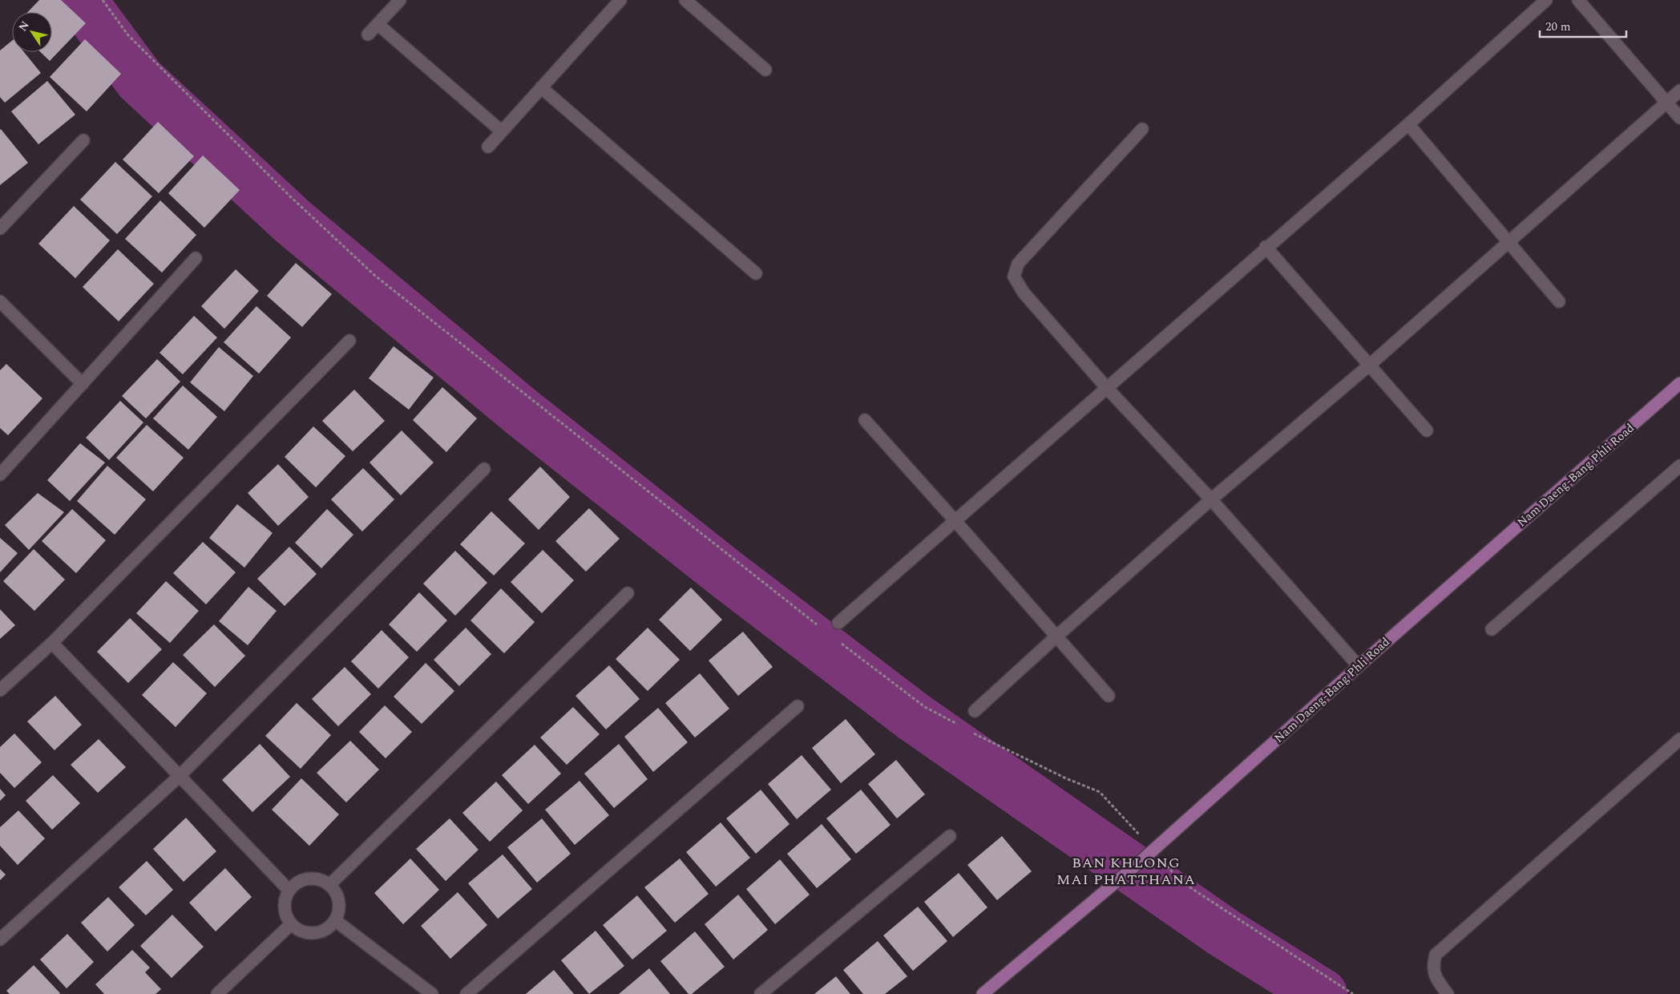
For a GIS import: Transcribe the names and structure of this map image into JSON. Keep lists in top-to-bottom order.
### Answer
{
  "streets": {
    "main road": ["Nam Daeng-Bang Phli Road"]
  },
  "districts": ["BAN KHLONG MAI PHATTHANA"],
  "scale_bar": "20 m",
  "north": "top left"
}
